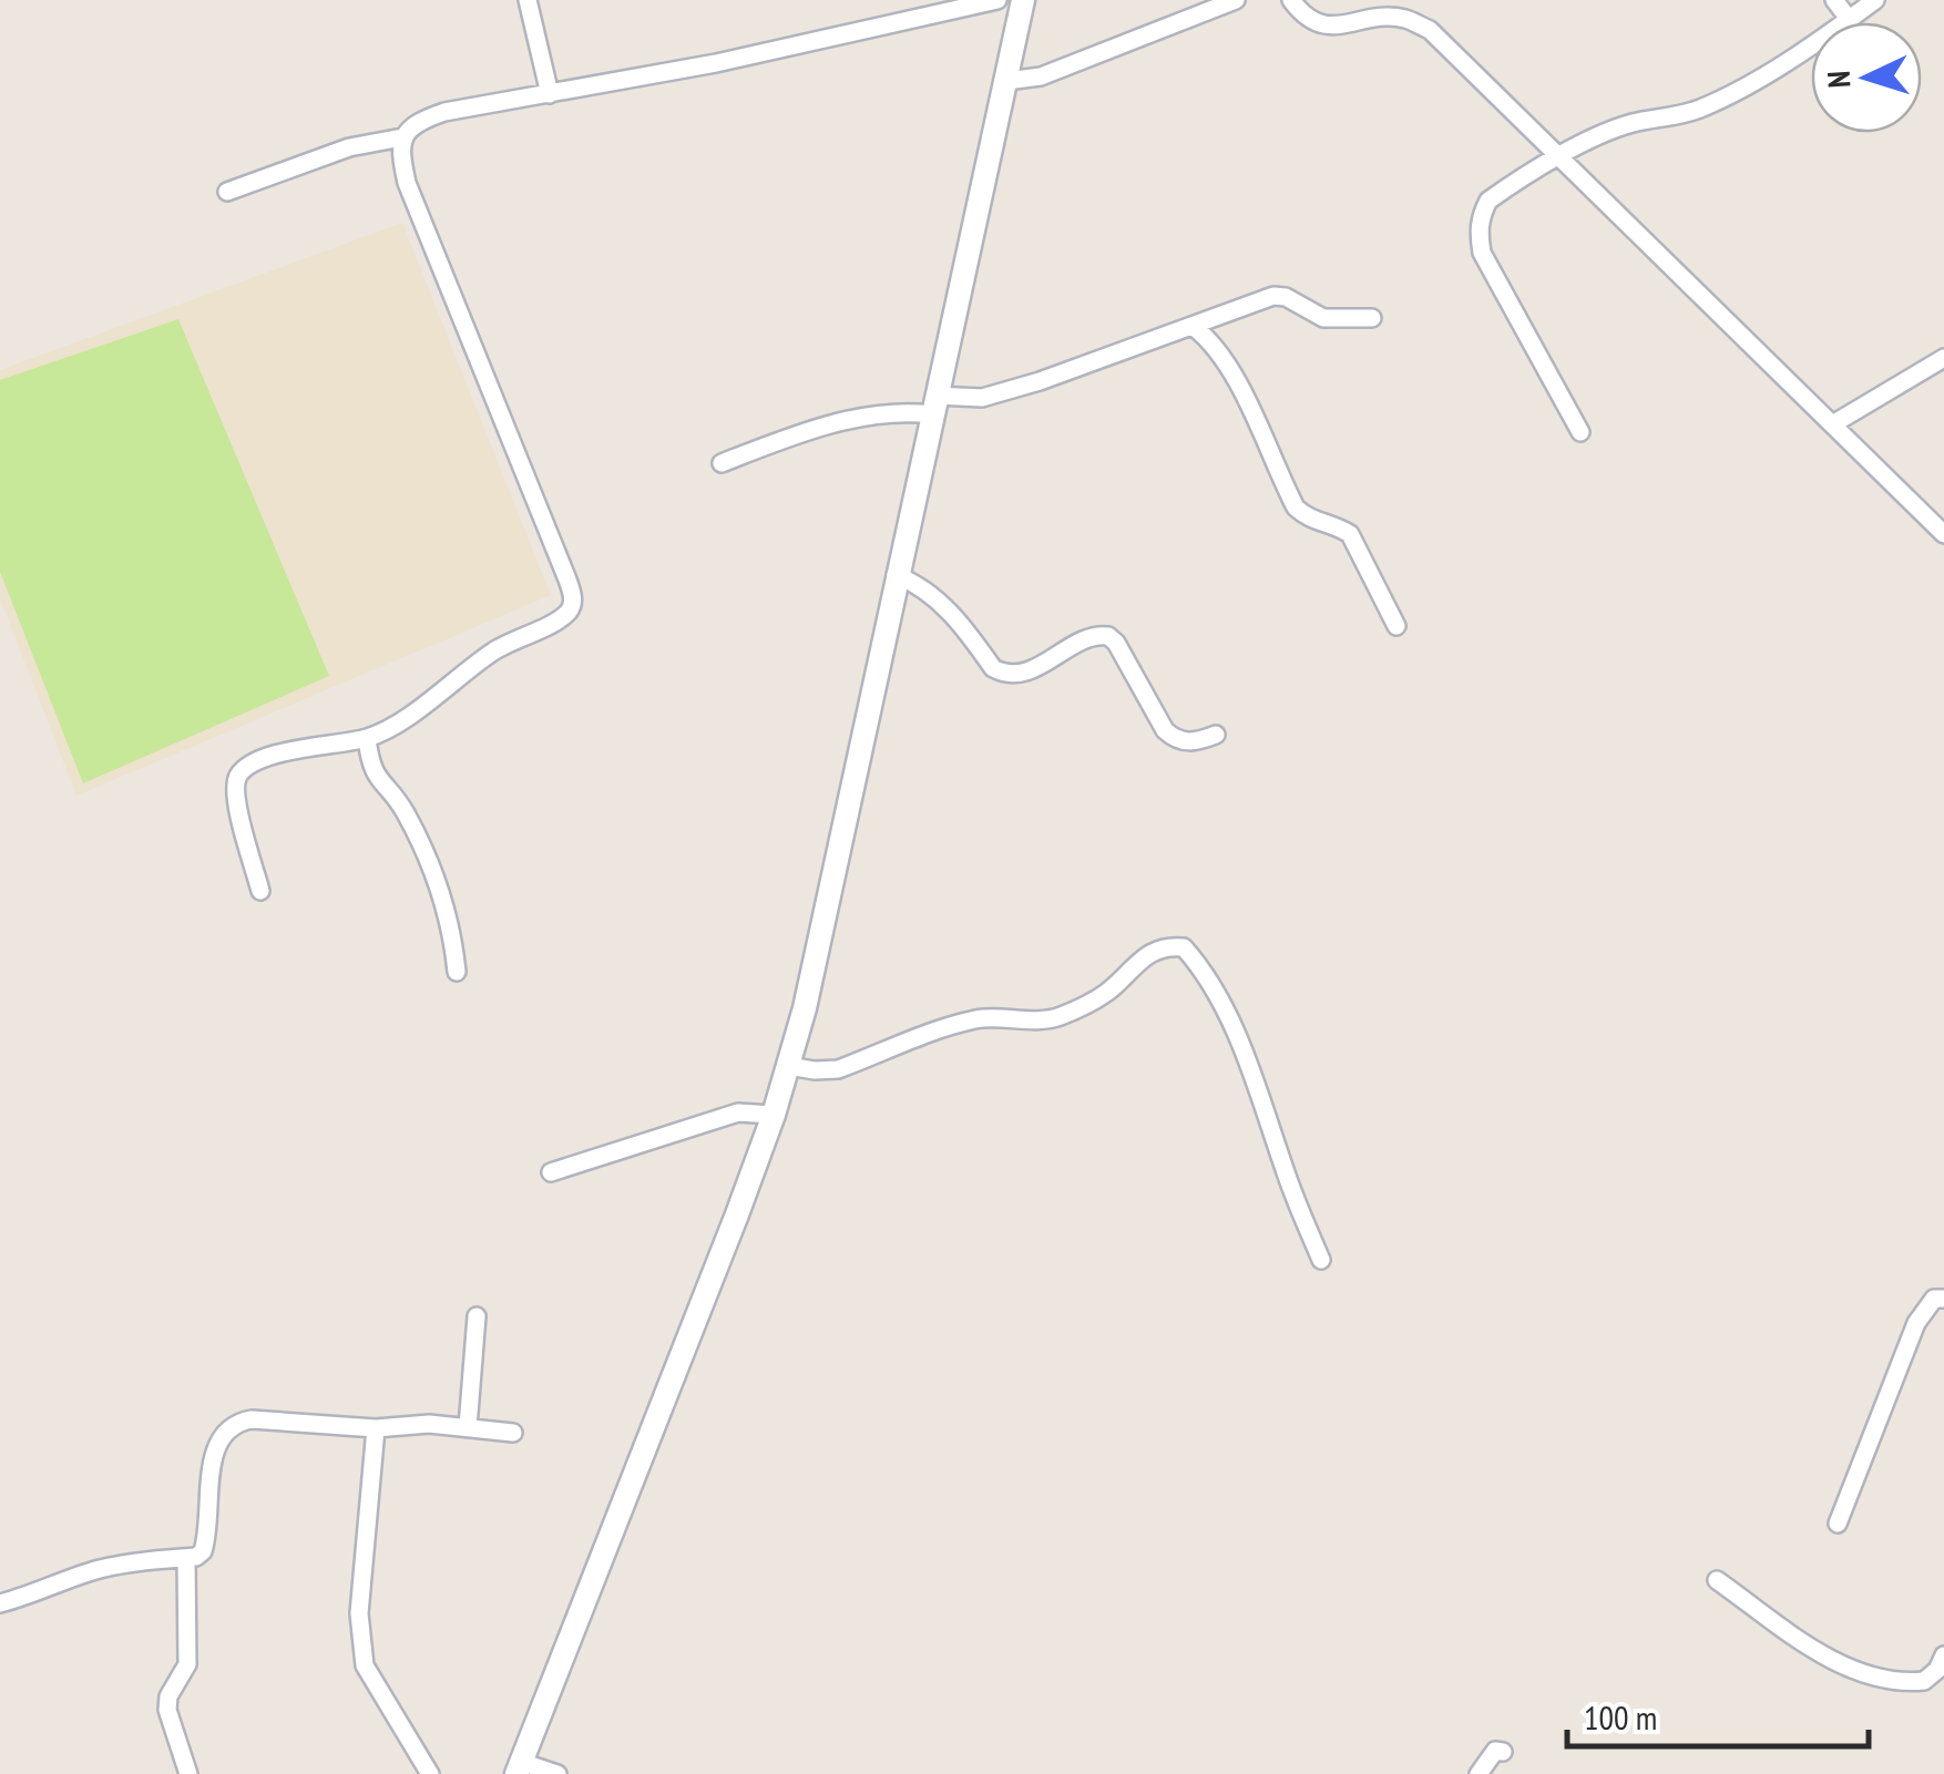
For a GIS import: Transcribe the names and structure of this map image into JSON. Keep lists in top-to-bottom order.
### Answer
{
  "scale_bar": "100 m",
  "north": "left"
}
